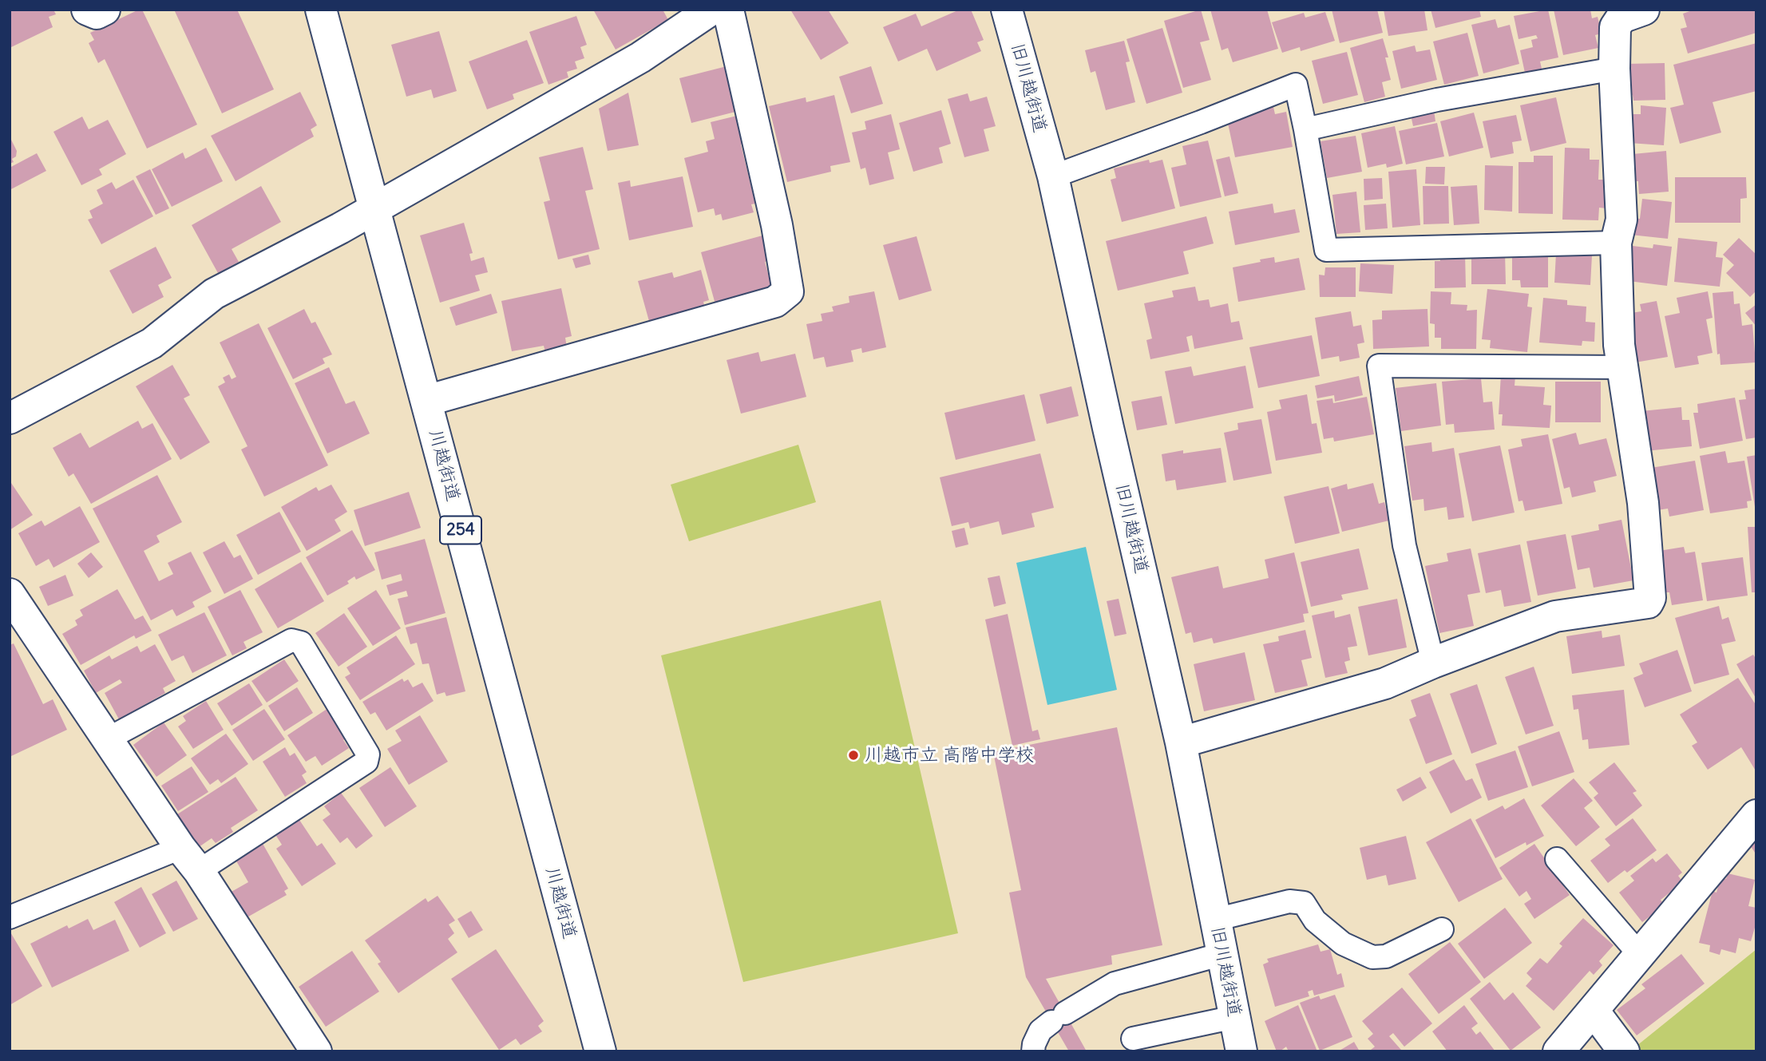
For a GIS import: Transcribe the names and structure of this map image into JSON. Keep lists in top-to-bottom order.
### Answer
{
  "streets": {
    "main road": ["旧川越街道", "川越街道", "254"]
  },
  "places": ["川越市立 高階中学校"]
}
